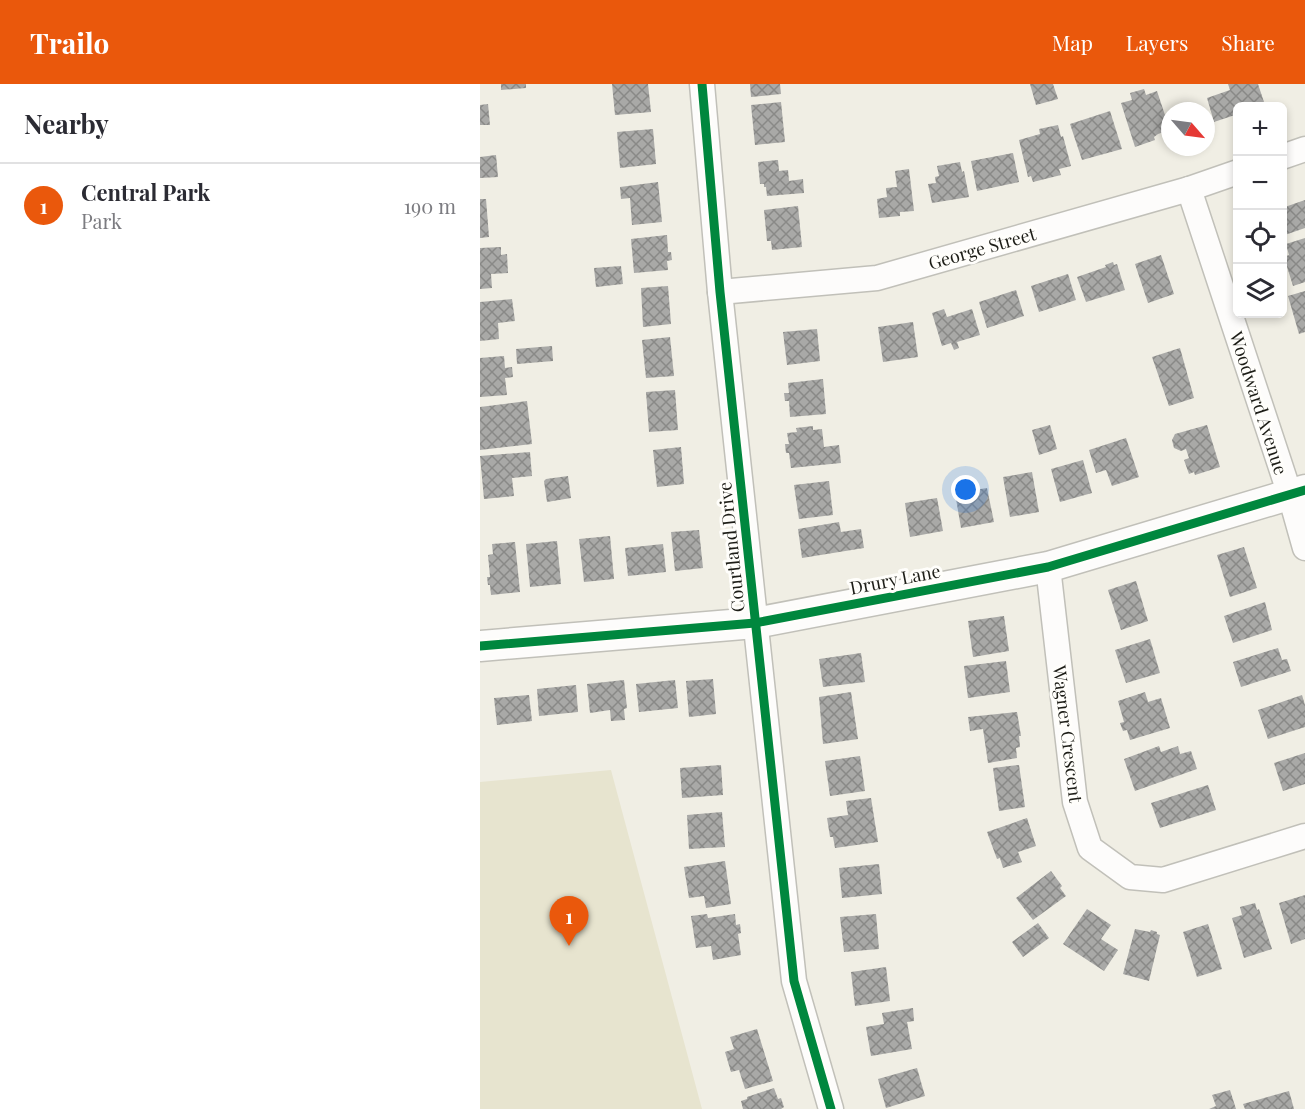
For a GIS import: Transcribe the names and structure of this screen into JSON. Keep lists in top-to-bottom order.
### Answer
{
  "streets": {
    "street": [
      "George Street",
      "Woodward Avenue",
      "Courtland Drive",
      "Drury Lane",
      "Wagner Crescent"
    ]
  },
  "crossings": [
    ["George Street", "Woodward Avenue"],
    ["George Street", "Courtland Drive"],
    ["Woodward Avenue", "Drury Lane"],
    ["Courtland Drive", "Drury Lane"],
    ["Drury Lane", "Wagner Crescent"]
  ],
  "north": "bottom right",
  "page": {
    "header": "Trailo",
    "nav": ["Map", "Layers", "Share"],
    "heading": "Nearby",
    "map_buttons": ["+", "−"],
    "list": [
      {
        "mark": "1",
        "name": "Central Park",
        "note": "Park",
        "value": "190 m"
      }
    ],
    "pins": "1"
  }
}
